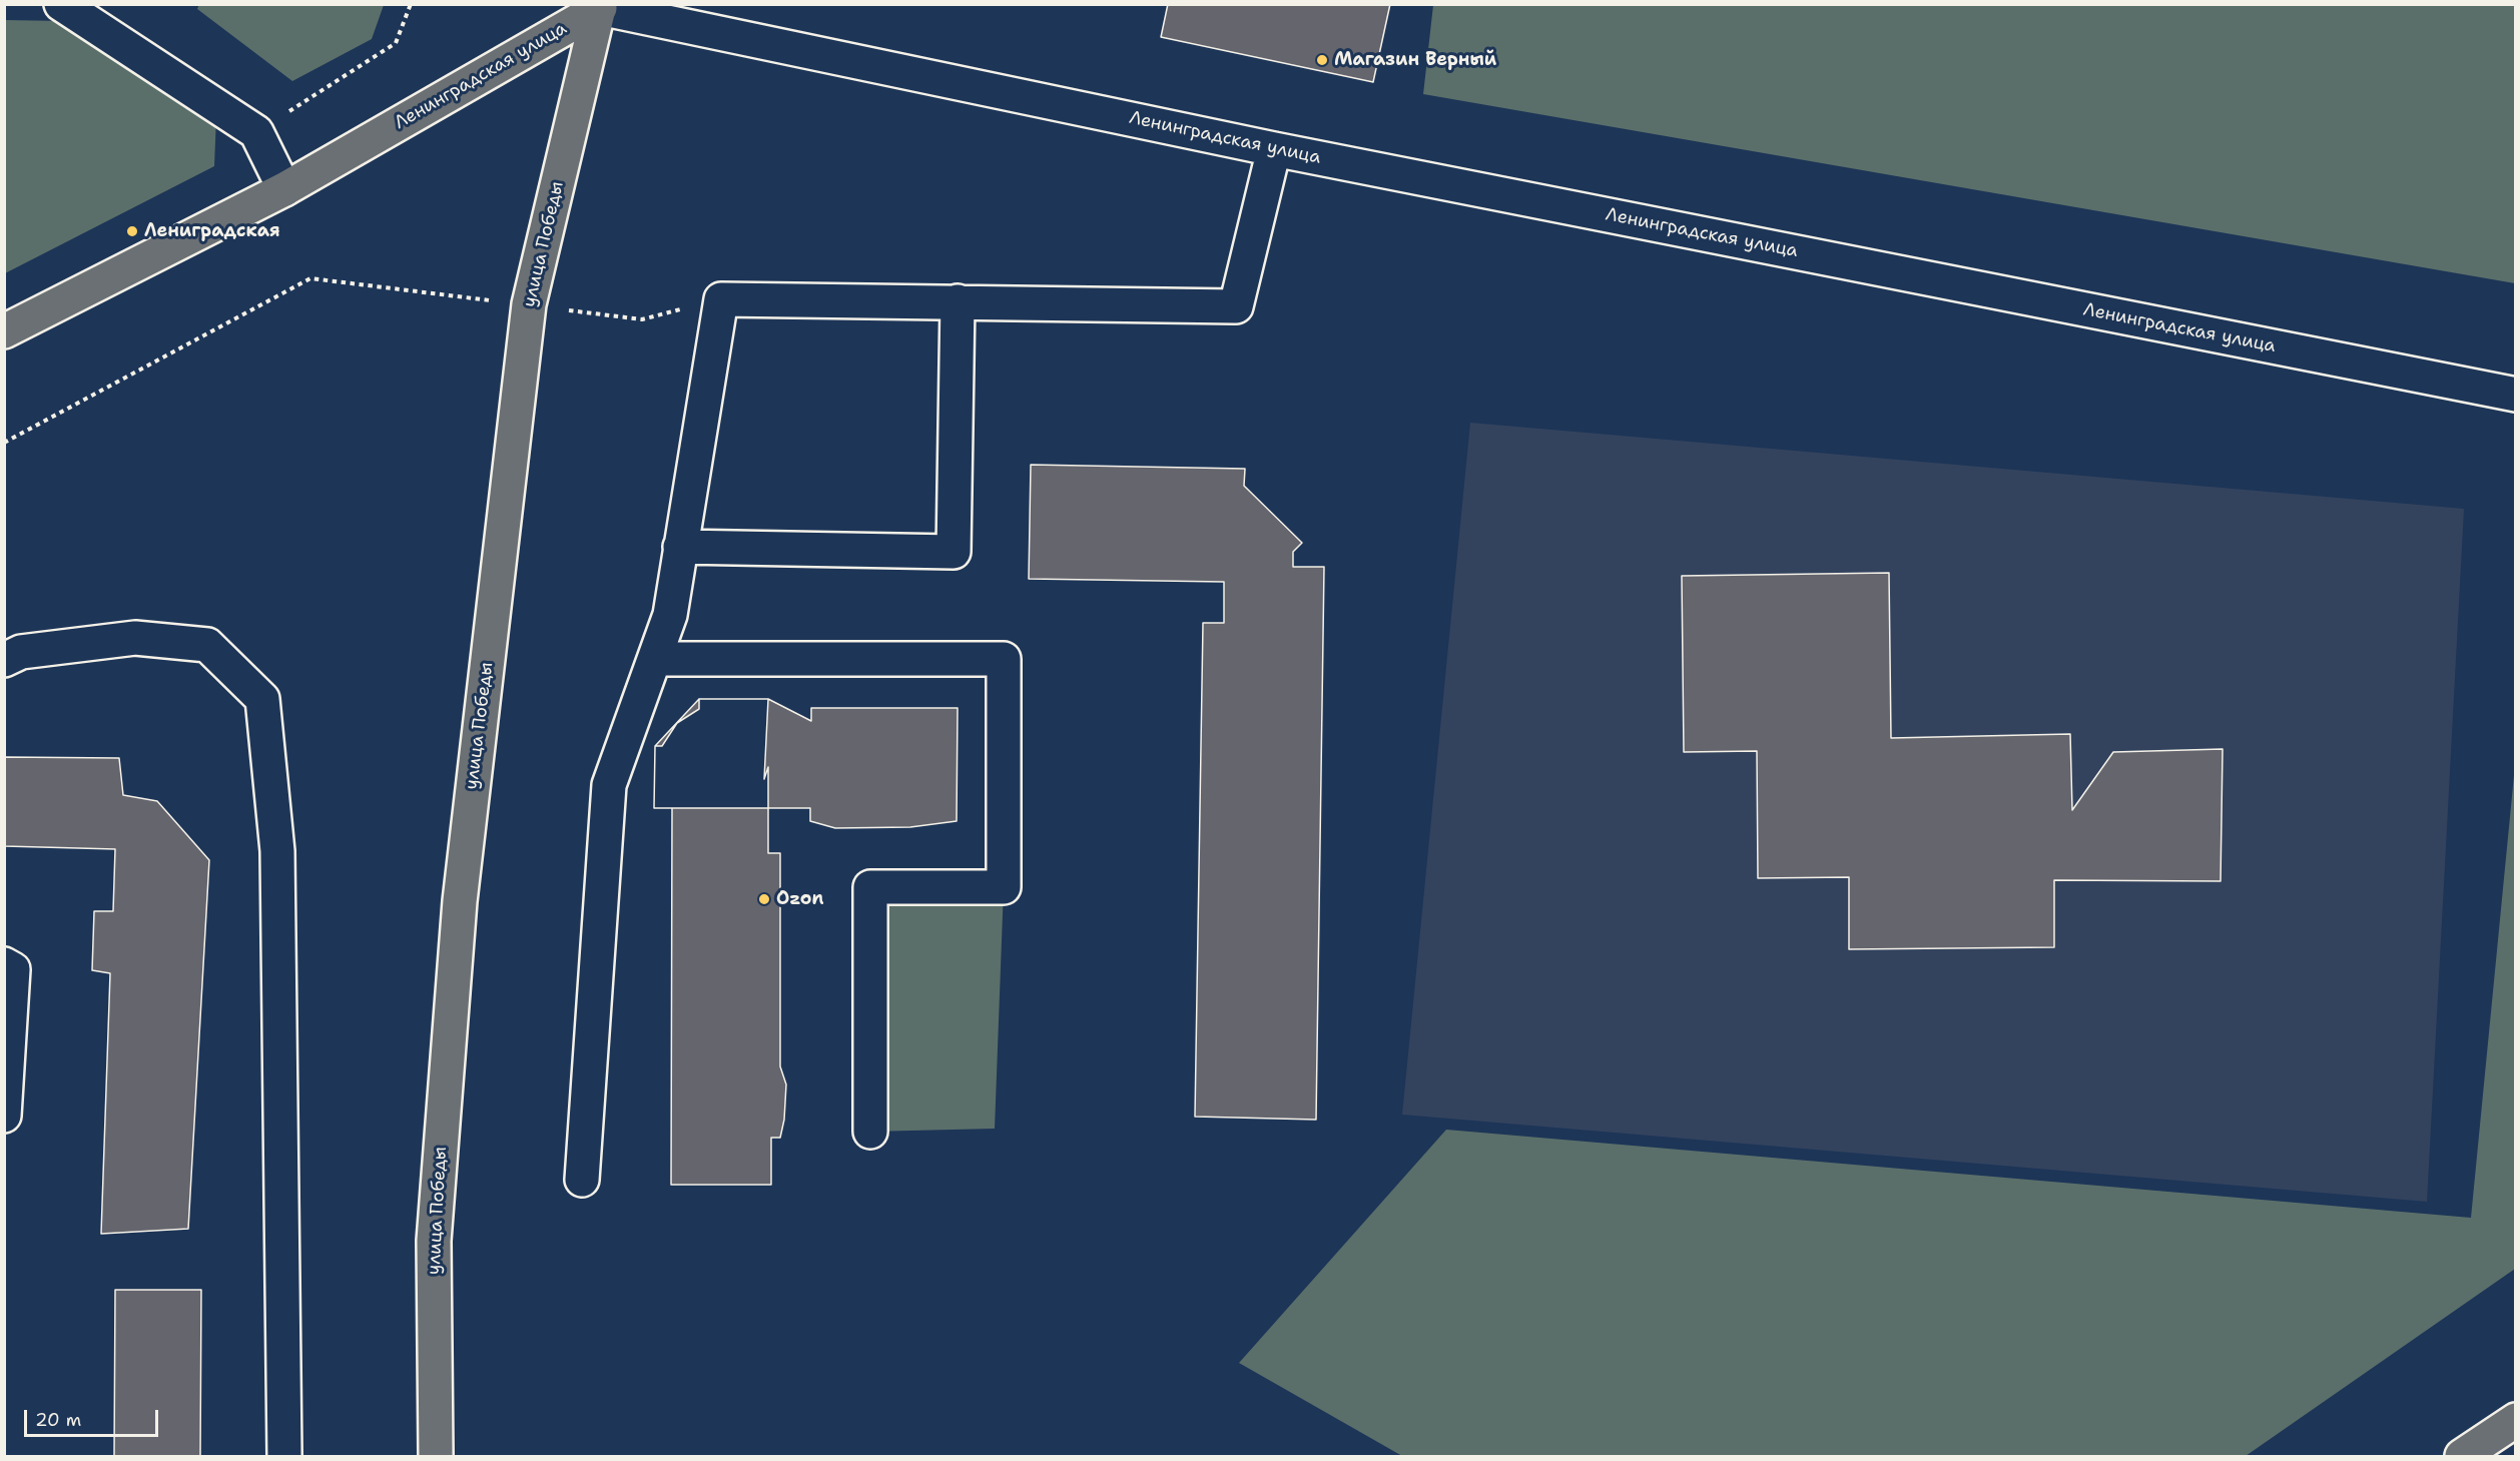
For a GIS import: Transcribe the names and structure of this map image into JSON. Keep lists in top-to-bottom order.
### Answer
{
  "streets": {
    "main road": ["Ленинградская улица", "улица Победы"]
  },
  "crossings": [
    ["Ленинградская улица", "улица Победы"]
  ],
  "places": ["Магазин Верный", "Лениградская", "Ozon"],
  "scale_bar": "20 m"
}
